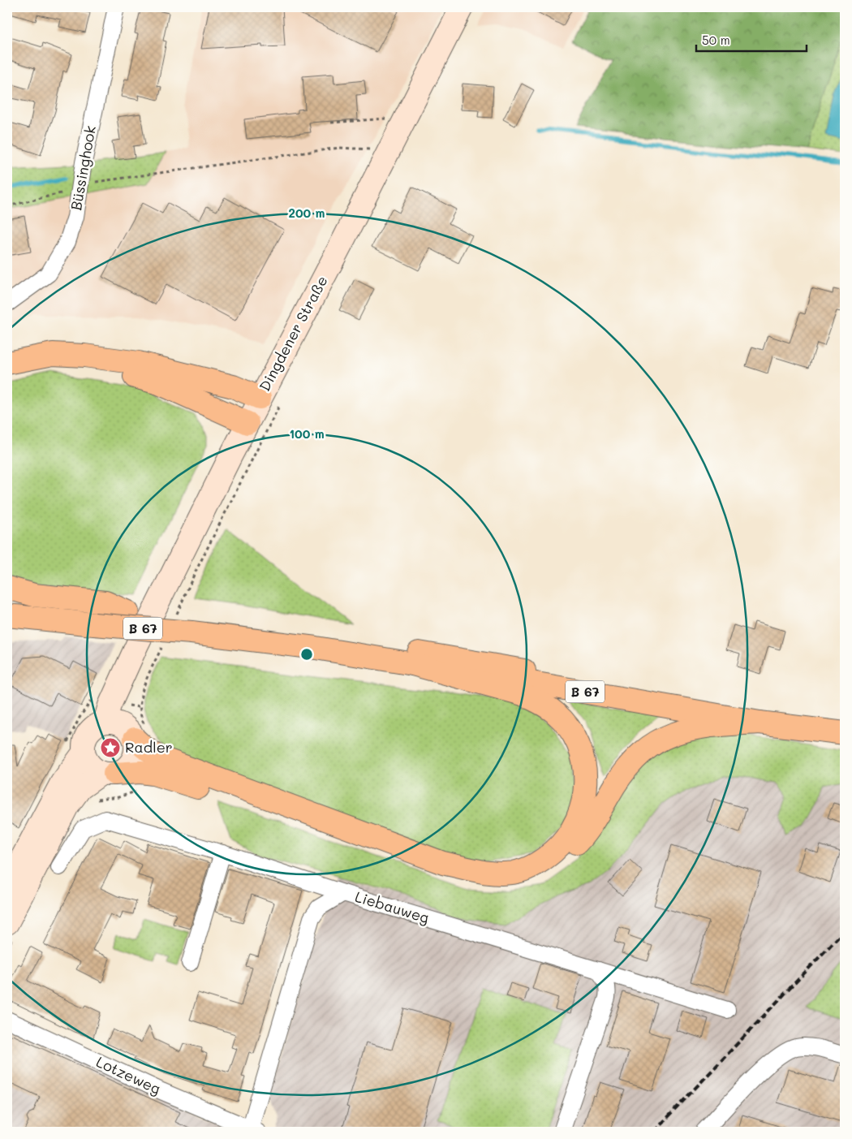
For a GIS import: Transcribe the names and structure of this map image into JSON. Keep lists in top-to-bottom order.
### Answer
{
  "streets": {
    "highway": ["B 67"],
    "main road": ["Dingdener Straße"],
    "street": ["Büssinghook", "Liebauweg", "Lotzeweg"]
  },
  "crossings": [
    ["Liebauweg", "Lotzeweg"]
  ],
  "places": {
    "place": ["Radler"]
  },
  "scale_bar": "50 m",
  "rings": ["200 m", "100 m"]
}
